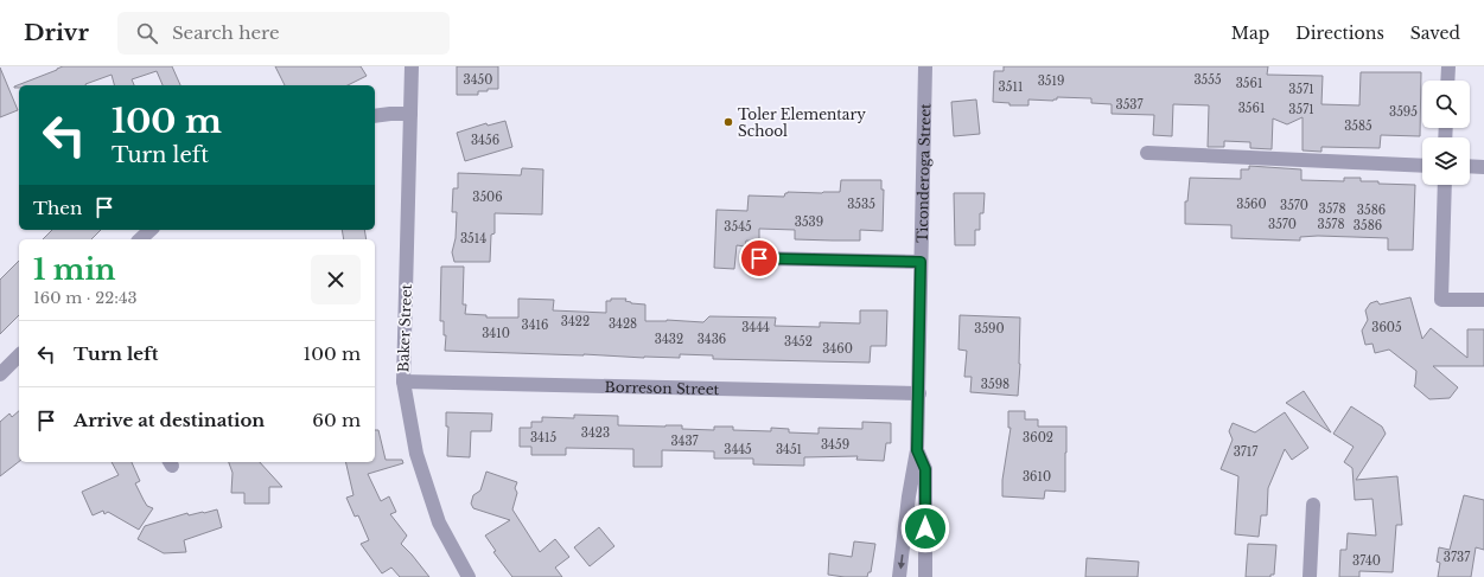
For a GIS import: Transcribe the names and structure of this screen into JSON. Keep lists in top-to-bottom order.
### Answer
{
  "streets": {
    "street": ["Ticonderoga Street", "Baker Street", "Borreson Street"]
  },
  "crossings": [
    ["Ticonderoga Street", "Borreson Street"],
    ["Baker Street", "Borreson Street"]
  ],
  "places": ["Toler Elementary School"],
  "house_numbers": [
    "3450",
    "3555",
    "3519",
    "3561",
    "3511",
    "3571",
    "3537",
    "3561",
    "3571",
    "3595",
    "3585",
    "3456",
    "3506",
    "3535",
    "3560",
    "3570",
    "3578",
    "3586",
    "3539",
    "3570",
    "3578",
    "3586",
    "3545",
    "3514",
    "3422",
    "3428",
    "3416",
    "3444",
    "3605",
    "3590",
    "3410",
    "3432",
    "3436",
    "3452",
    "3460",
    "3598",
    "3423",
    "3415",
    "3602",
    "3437",
    "3459",
    "3445",
    "3451",
    "3717",
    "3610",
    "3737",
    "3740"
  ],
  "page": {
    "header": "Drivr",
    "search": "Search here",
    "nav": ["Map", "Directions", "Saved"],
    "turn": ["100 m", "Turn left"],
    "then": "Then",
    "heading": ["1 min", "160 m · 22:43"],
    "list": [
      {
        "name": "Turn left",
        "value": "100 m"
      },
      {
        "name": "Arrive at destination",
        "value": "60 m"
      }
    ]
  }
}
